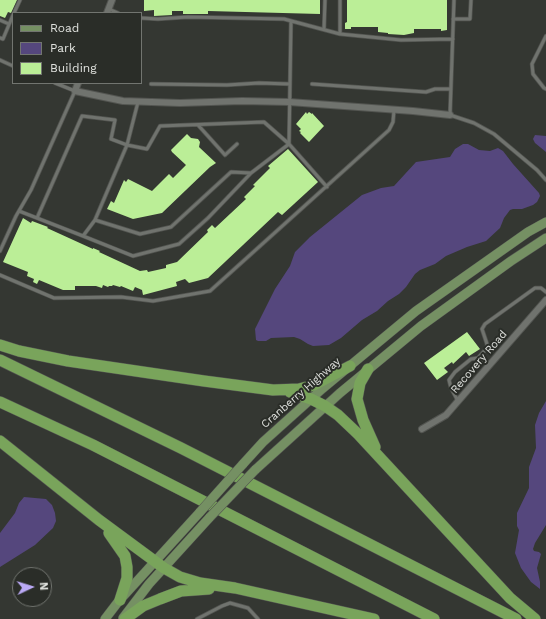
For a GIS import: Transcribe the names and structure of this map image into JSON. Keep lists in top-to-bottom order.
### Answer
{
  "streets": {
    "main road": ["Cranberry Highway"],
    "street": ["Recovery Road"]
  },
  "legend": ["Road", "Park", "Building"],
  "north": "right"
}
